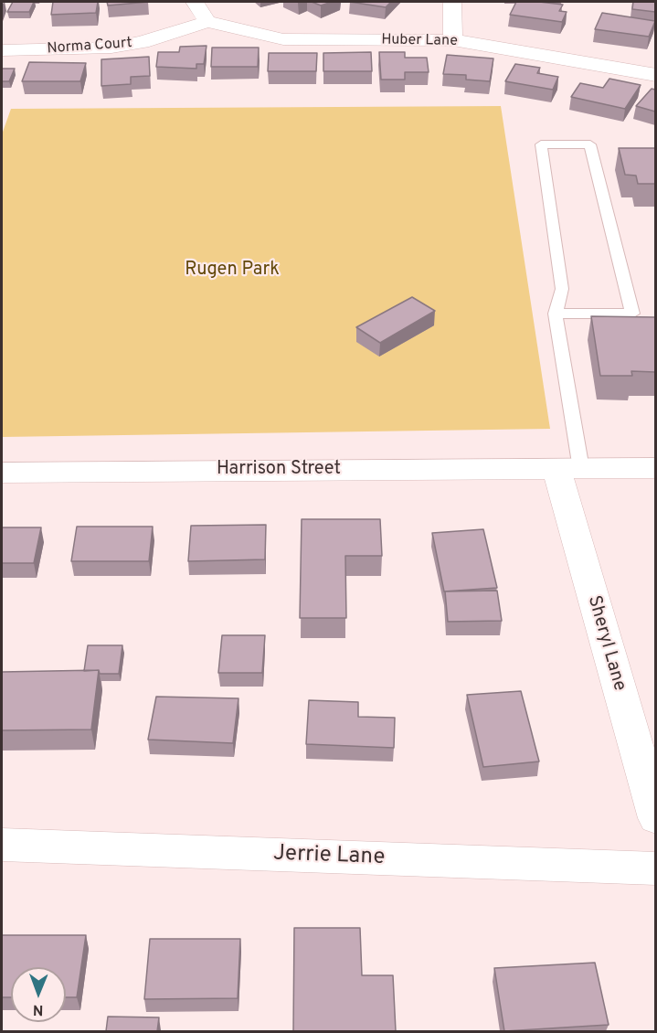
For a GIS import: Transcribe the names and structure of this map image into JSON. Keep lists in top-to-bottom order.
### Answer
{
  "streets": {
    "street": [
      "Huber Lane",
      "Norma Court",
      "Harrison Street",
      "Sheryl Lane",
      "Jerrie Lane"
    ]
  },
  "crossings": [
    ["Huber Lane", "Norma Court"],
    ["Harrison Street", "Sheryl Lane"]
  ],
  "parks": ["Rugen Park"],
  "north": "bottom"
}
